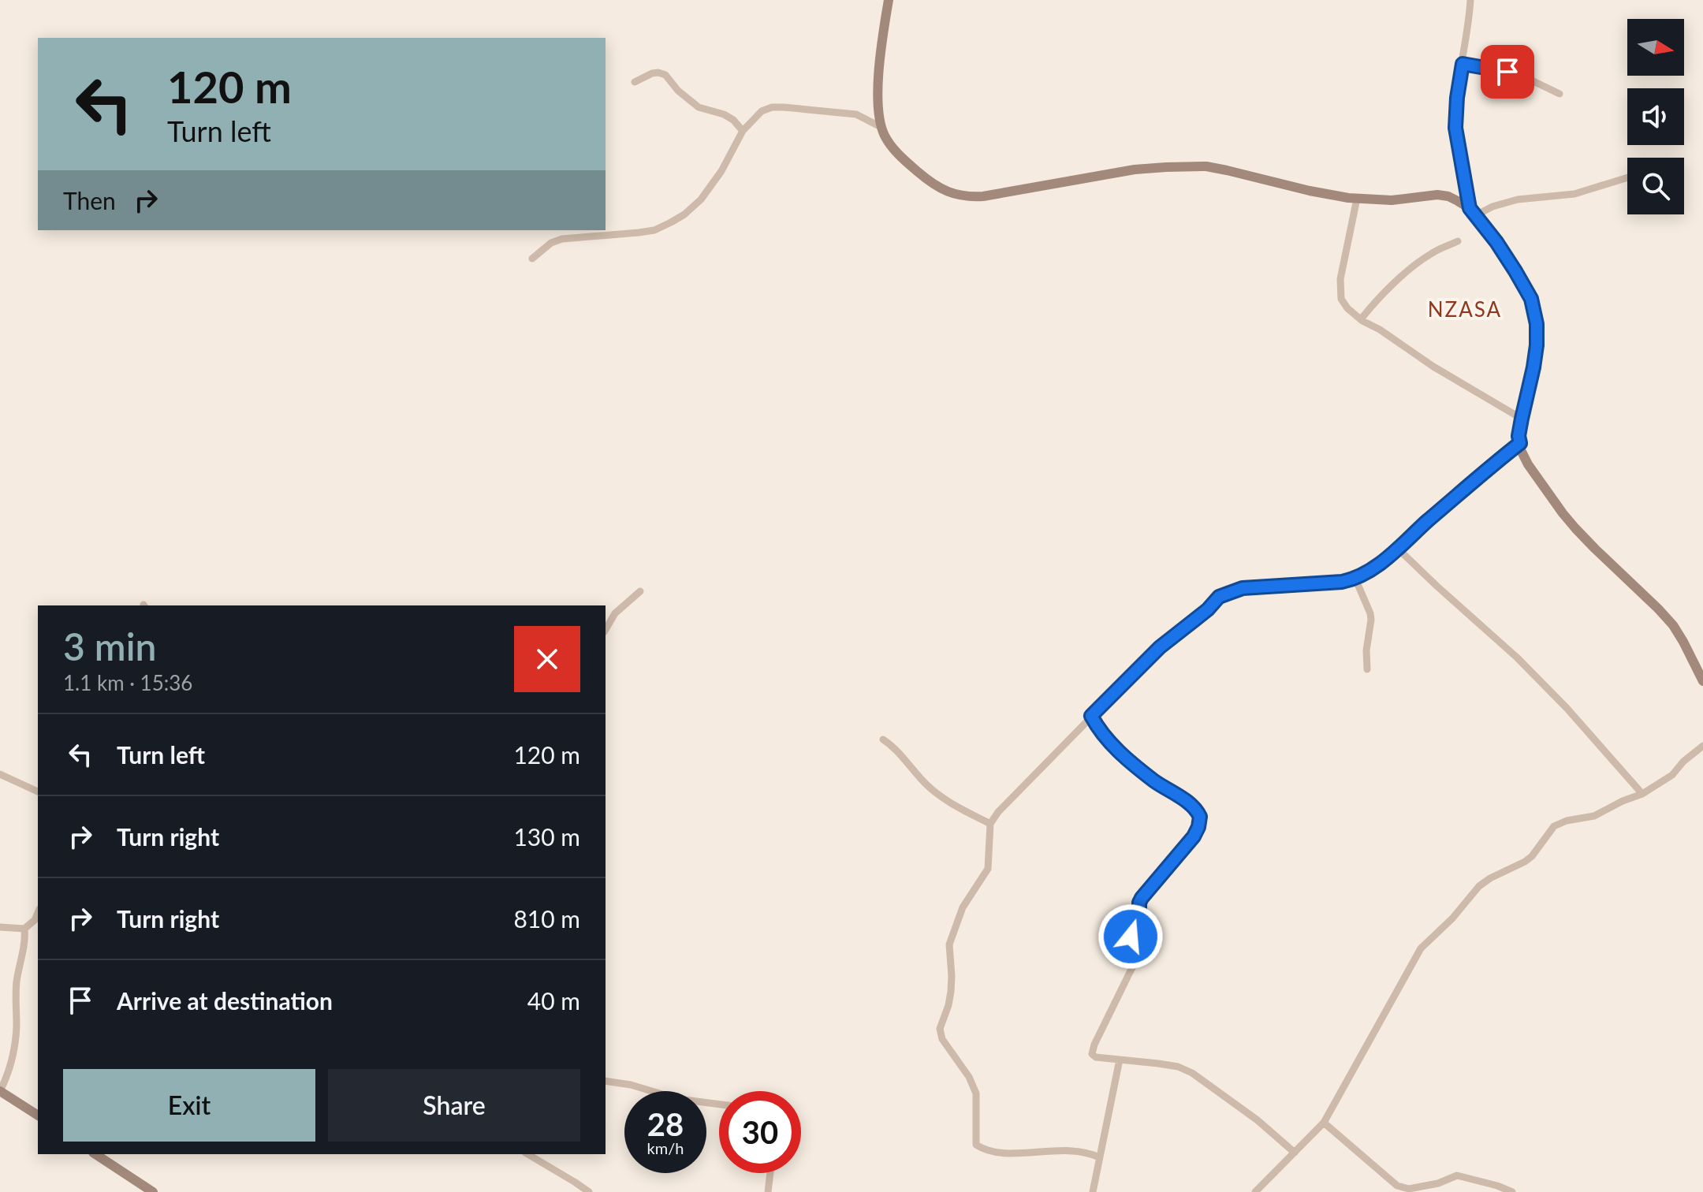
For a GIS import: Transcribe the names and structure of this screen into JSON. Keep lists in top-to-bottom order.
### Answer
{
  "districts": ["NZASA"],
  "north": "right",
  "page": {
    "turn": ["120 m", "Turn left"],
    "then": "Then",
    "heading": ["3 min", "1.1 km · 15:36"],
    "list": [
      {
        "name": "Turn left",
        "value": "120 m"
      },
      {
        "name": "Turn right",
        "value": "130 m"
      },
      {
        "name": "Turn right",
        "value": "810 m"
      },
      {
        "name": "Arrive at destination",
        "value": "40 m"
      }
    ],
    "buttons": ["Exit", "Share"],
    "speed": "28 km/h",
    "limit": "30"
  }
}
